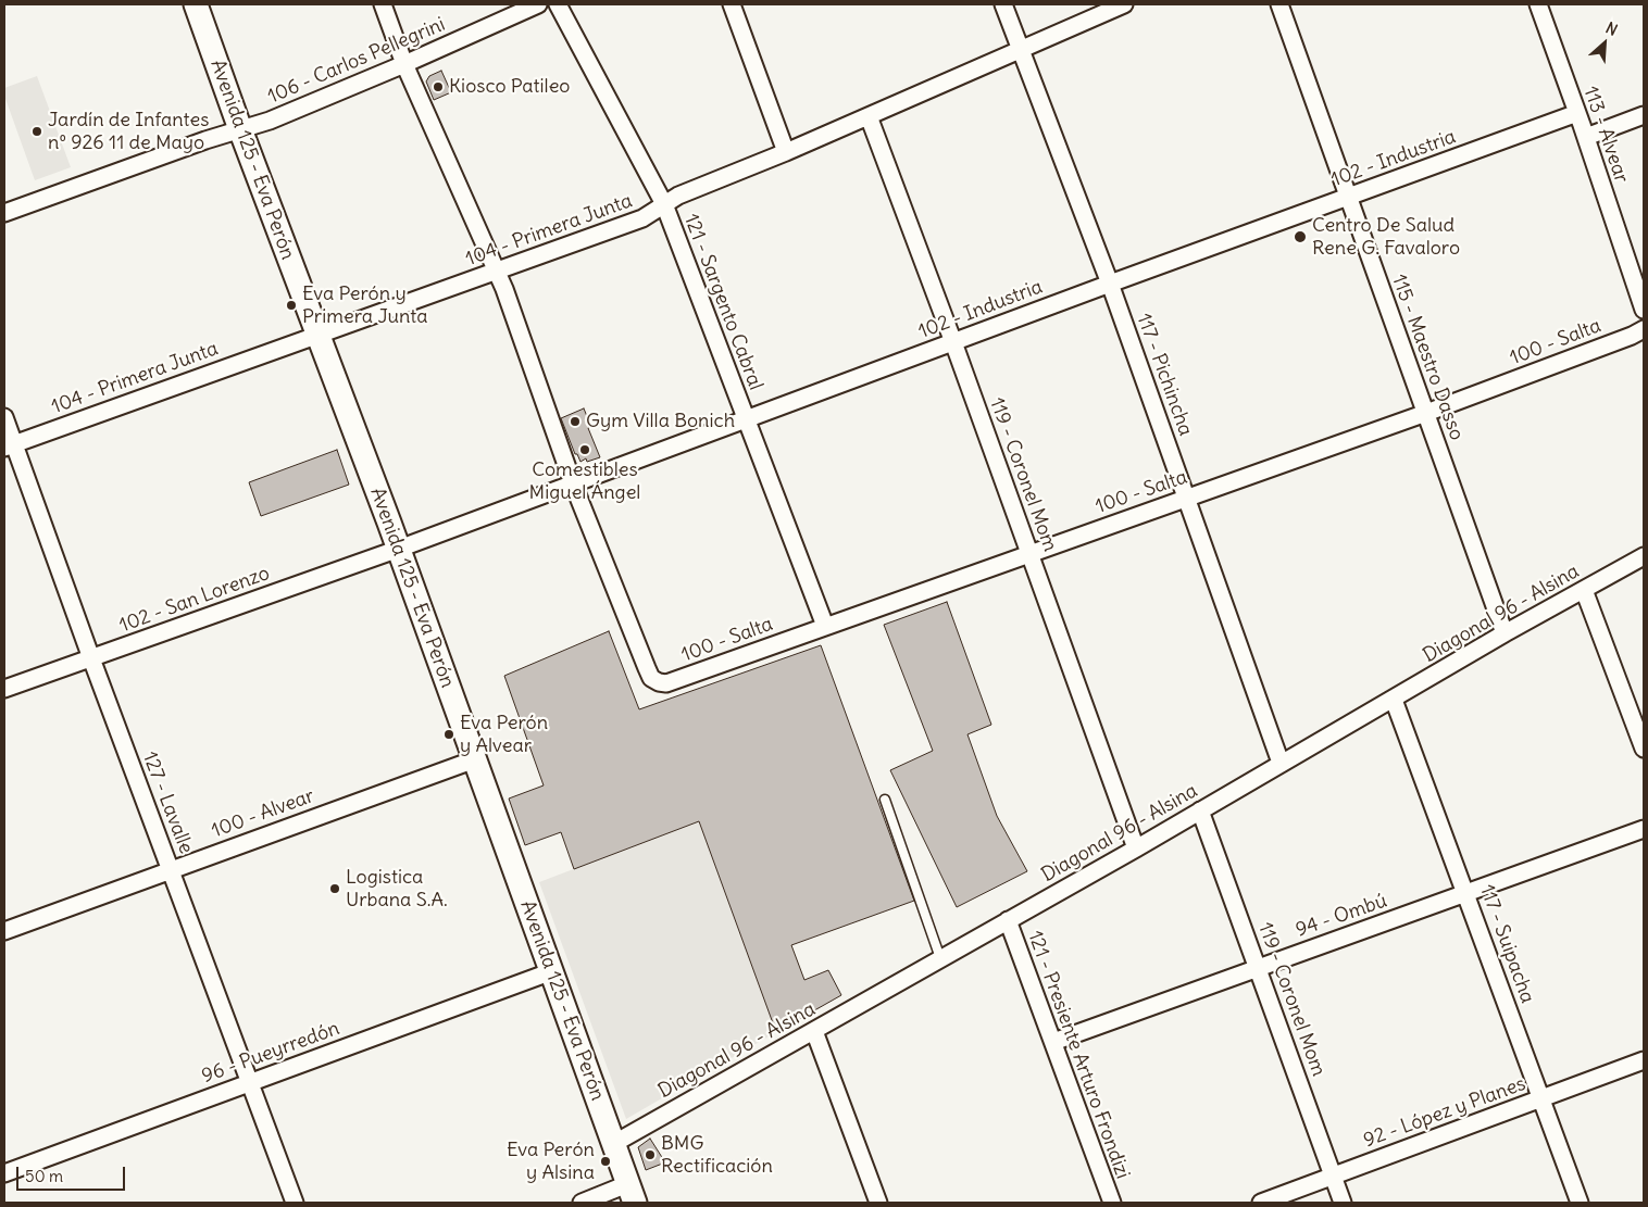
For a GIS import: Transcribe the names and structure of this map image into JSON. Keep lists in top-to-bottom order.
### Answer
{
  "streets": {
    "main road": ["Avenida 125 - Eva Perón"],
    "street": [
      "106 - Carlos Pellegrini",
      "113 - Alvear",
      "102 - Industria",
      "104 - Primera Junta",
      "121 - Sargento Cabral",
      "100 - Salta",
      "115 - Maestro Dasso",
      "117 - Pichincha",
      "119 - Coronel Mom",
      "102 - San Lorenzo",
      "Diagonal 96 - Alsina",
      "127 - Lavalle",
      "100 - Alvear",
      "94 - Ombú",
      "117 - Suipacha",
      "96 - Pueyrredón",
      "121 - Presiente Arturo Frondizi",
      "92 - López y Planes"
    ]
  },
  "crossings": [
    ["106 - Carlos Pellegrini", "Avenida 125 - Eva Perón"],
    ["113 - Alvear", "102 - Industria"],
    ["102 - Industria", "Avenida 125 - Eva Perón"],
    ["102 - Industria", "121 - Sargento Cabral"],
    ["102 - Industria", "100 - Salta"],
    ["102 - Industria", "115 - Maestro Dasso"],
    ["102 - Industria", "117 - Pichincha"],
    ["102 - Industria", "119 - Coronel Mom"],
    ["102 - Industria", "102 - San Lorenzo"],
    ["Avenida 125 - Eva Perón", "104 - Primera Junta"],
    ["Avenida 125 - Eva Perón", "102 - San Lorenzo"],
    ["Avenida 125 - Eva Perón", "Diagonal 96 - Alsina"],
    ["Avenida 125 - Eva Perón", "100 - Alvear"],
    ["Avenida 125 - Eva Perón", "96 - Pueyrredón"],
    ["104 - Primera Junta", "121 - Sargento Cabral"],
    ["104 - Primera Junta", "117 - Pichincha"],
    ["104 - Primera Junta", "119 - Coronel Mom"],
    ["104 - Primera Junta", "127 - Lavalle"],
    ["121 - Sargento Cabral", "100 - Salta"],
    ["100 - Salta", "115 - Maestro Dasso"],
    ["100 - Salta", "117 - Pichincha"],
    ["100 - Salta", "119 - Coronel Mom"],
    ["115 - Maestro Dasso", "Diagonal 96 - Alsina"],
    ["117 - Pichincha", "Diagonal 96 - Alsina"],
    ["119 - Coronel Mom", "Diagonal 96 - Alsina"],
    ["119 - Coronel Mom", "94 - Ombú"],
    ["119 - Coronel Mom", "92 - López y Planes"],
    ["102 - San Lorenzo", "127 - Lavalle"],
    ["Diagonal 96 - Alsina", "117 - Suipacha"],
    ["Diagonal 96 - Alsina", "121 - Presiente Arturo Frondizi"],
    ["127 - Lavalle", "100 - Alvear"],
    ["127 - Lavalle", "96 - Pueyrredón"],
    ["94 - Ombú", "117 - Suipacha"],
    ["94 - Ombú", "121 - Presiente Arturo Frondizi"],
    ["117 - Suipacha", "92 - López y Planes"]
  ],
  "places": [
    "Kiosco Patileo",
    "Jardín de Infantes nº 926 11 de Mayo",
    "Centro De Salud Rene G. Favaloro",
    "Eva Perón y Primera Junta",
    "Gym Villa Bonich",
    "Comestibles Miguel Ángel",
    "Eva Perón y Alvear",
    "Logistica Urbana S.A.",
    "BMG Rectificación",
    "Eva Perón y Alsina"
  ],
  "scale_bar": "50 m",
  "north": "top right"
}
